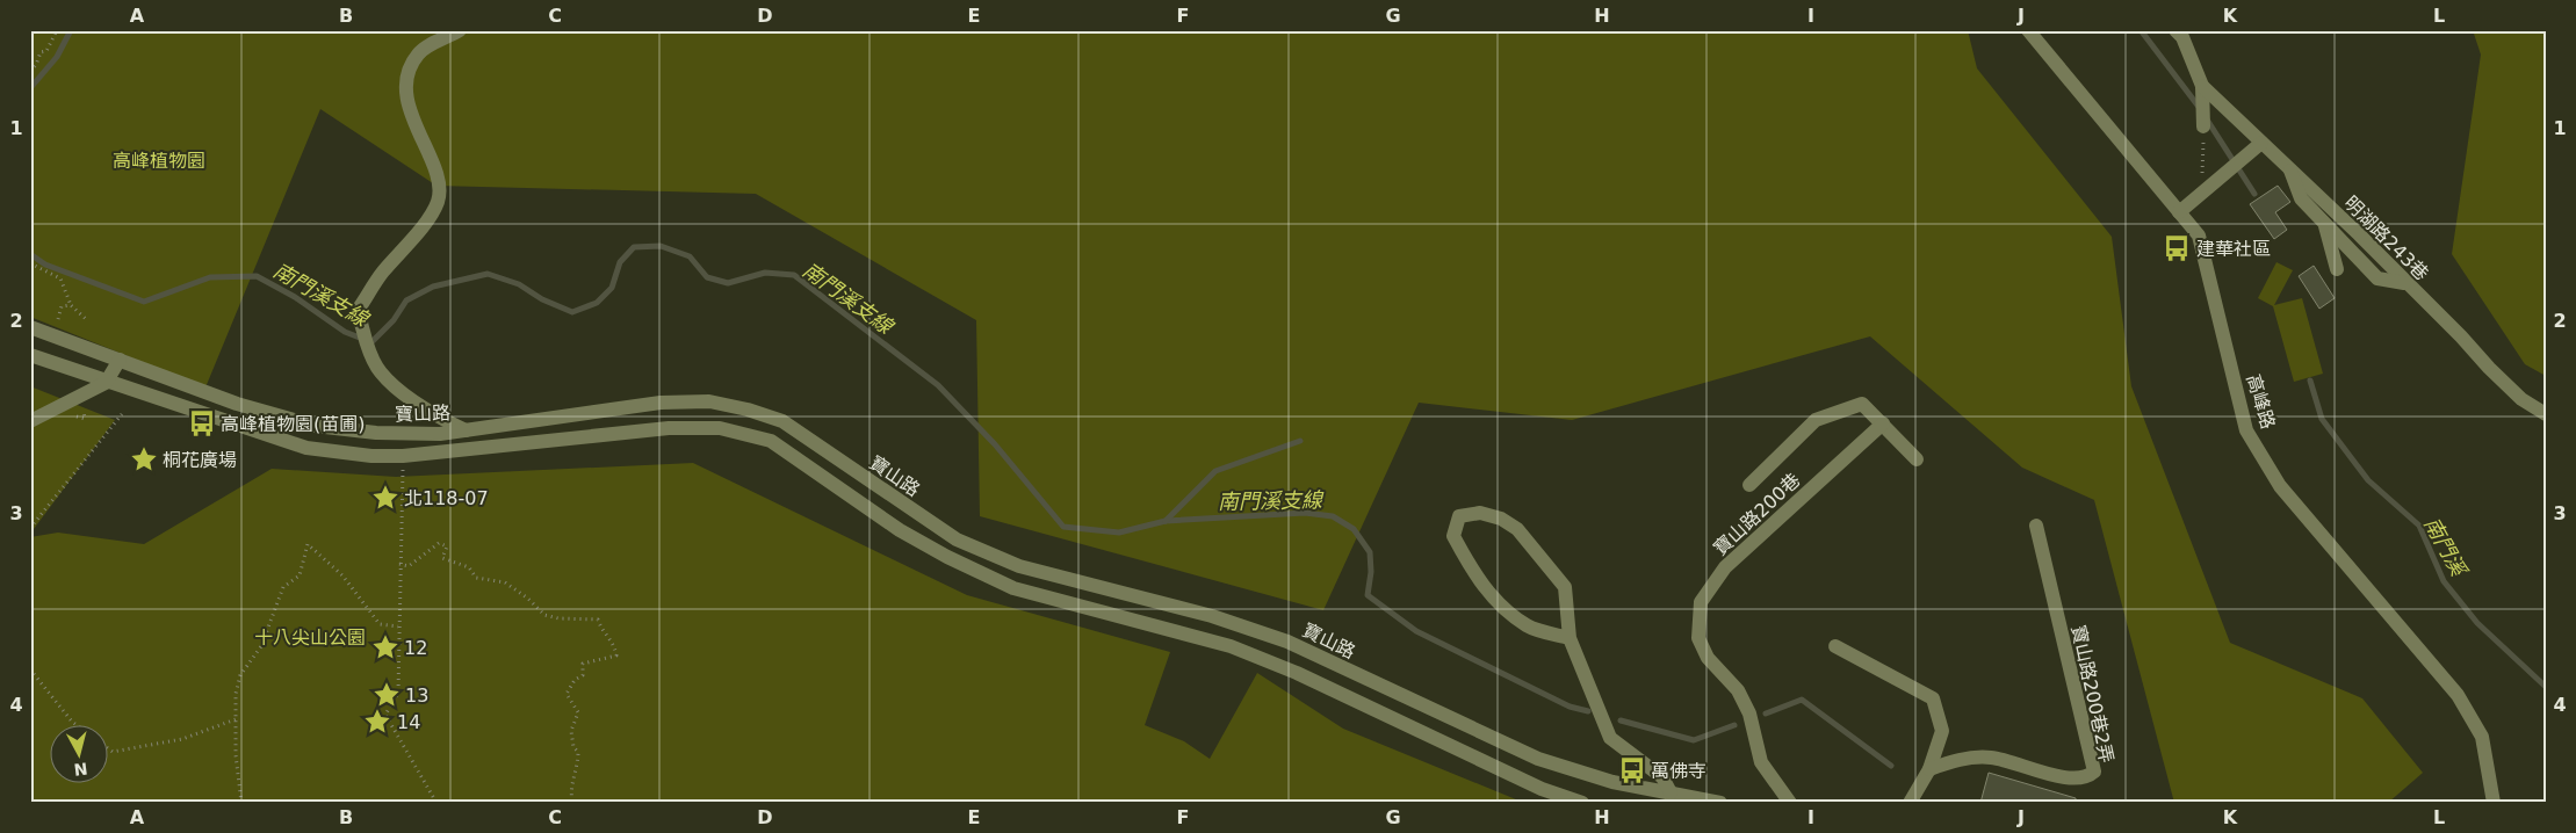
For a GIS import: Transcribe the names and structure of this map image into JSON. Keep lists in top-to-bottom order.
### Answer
{
  "streets": {
    "street": [
      "明湖路243巷",
      "高峰路",
      "寶山路",
      "寶山路200巷",
      "寶山路200巷2弄"
    ]
  },
  "water": ["南門溪支線", "南門溪"],
  "parks": ["高峰植物園", "十八尖山公園"],
  "places": {
    "bus stop": ["建華社區", "高峰植物園(苗圃)", "萬佛寺"],
    "place": [
      "桐花廣場",
      "北118-07",
      "12",
      "13",
      "14"
    ]
  },
  "north": "bottom",
  "grid": {
    "columns": [
      "A",
      "B",
      "C",
      "D",
      "E",
      "F",
      "G",
      "H",
      "I",
      "J",
      "K",
      "L"
    ],
    "rows": [
      "1",
      "2",
      "3",
      "4"
    ]
  }
}
